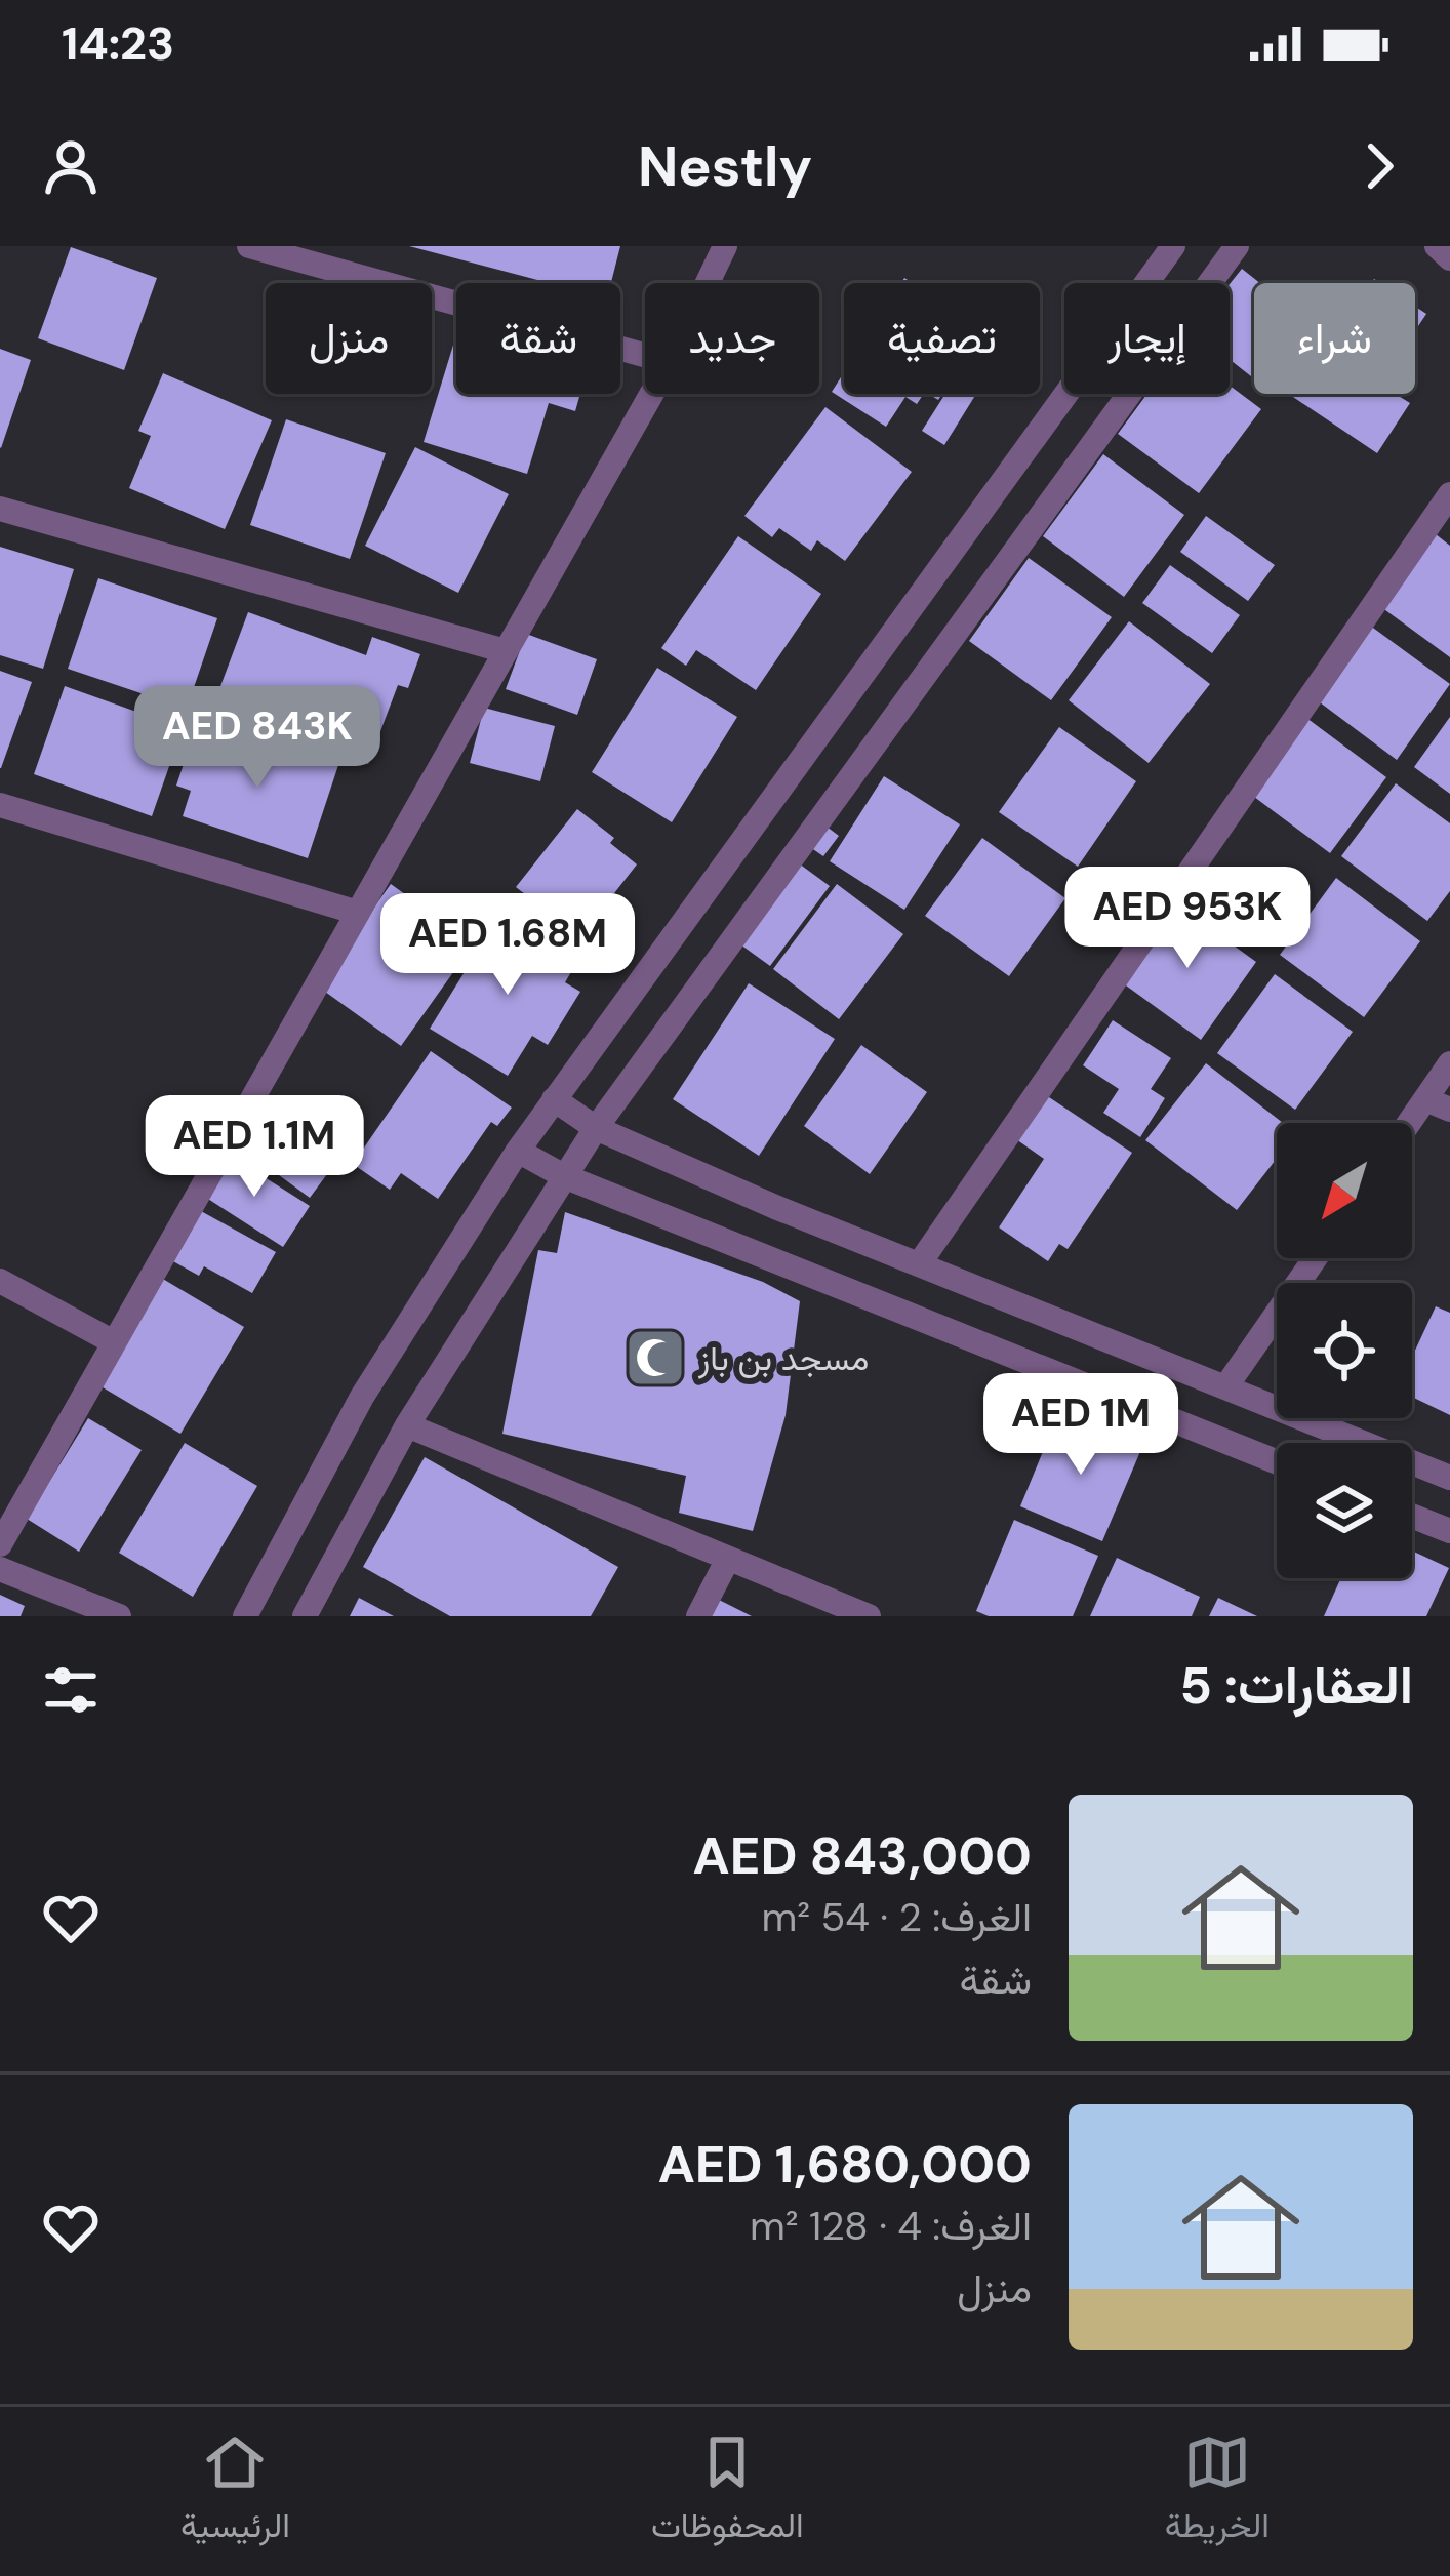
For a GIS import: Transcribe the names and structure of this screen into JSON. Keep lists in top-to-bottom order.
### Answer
{
  "places": {
    "mosque": ["مسجد بن باز"]
  },
  "north": "bottom left",
  "page": {
    "status": "14:23",
    "header": "Nestly",
    "chip": [
      "شراء",
      "إيجار",
      "تصفية",
      "جديد",
      "شقة",
      "منزل"
    ],
    "price": [
      "AED 843K",
      "AED 953K",
      "AED 1.68M",
      "AED 1.1M",
      "AED 1M"
    ],
    "heading": "العقارات: 5",
    "list": [
      {
        "name": "AED 843,000",
        "note": "الغرف: 2 · 54 m² · شقة"
      },
      {
        "name": "AED 1,680,000",
        "note": "الغرف: 4 · 128 m² · منزل"
      }
    ],
    "tabs": ["الخريطة", "المحفوظات", "الرئيسية"]
  }
}
